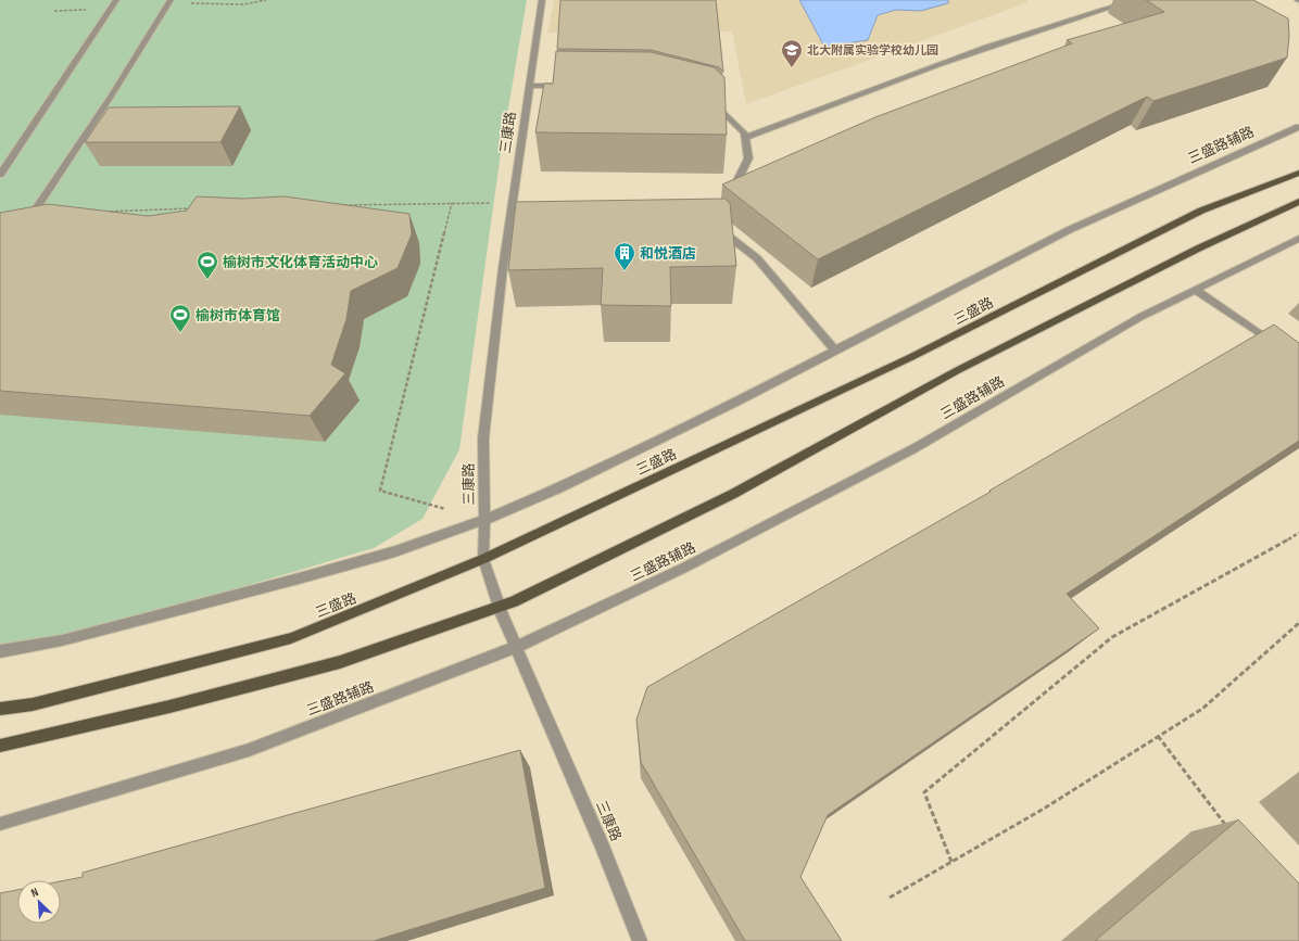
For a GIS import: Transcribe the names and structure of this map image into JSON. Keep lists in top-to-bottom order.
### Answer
{
  "streets": {
    "main road": ["三盛路"],
    "street": ["三康路", "三盛路辅路"]
  },
  "crossings": [
    ["三康路", "三盛路辅路"],
    ["三康路", "三盛路"]
  ],
  "places": {
    "school or university": ["北大附属实验学校幼儿园"],
    "building": ["和悦酒店"],
    "sports": ["榆树市文化体育活动中心", "榆树市体育馆"]
  },
  "north": "top left"
}
